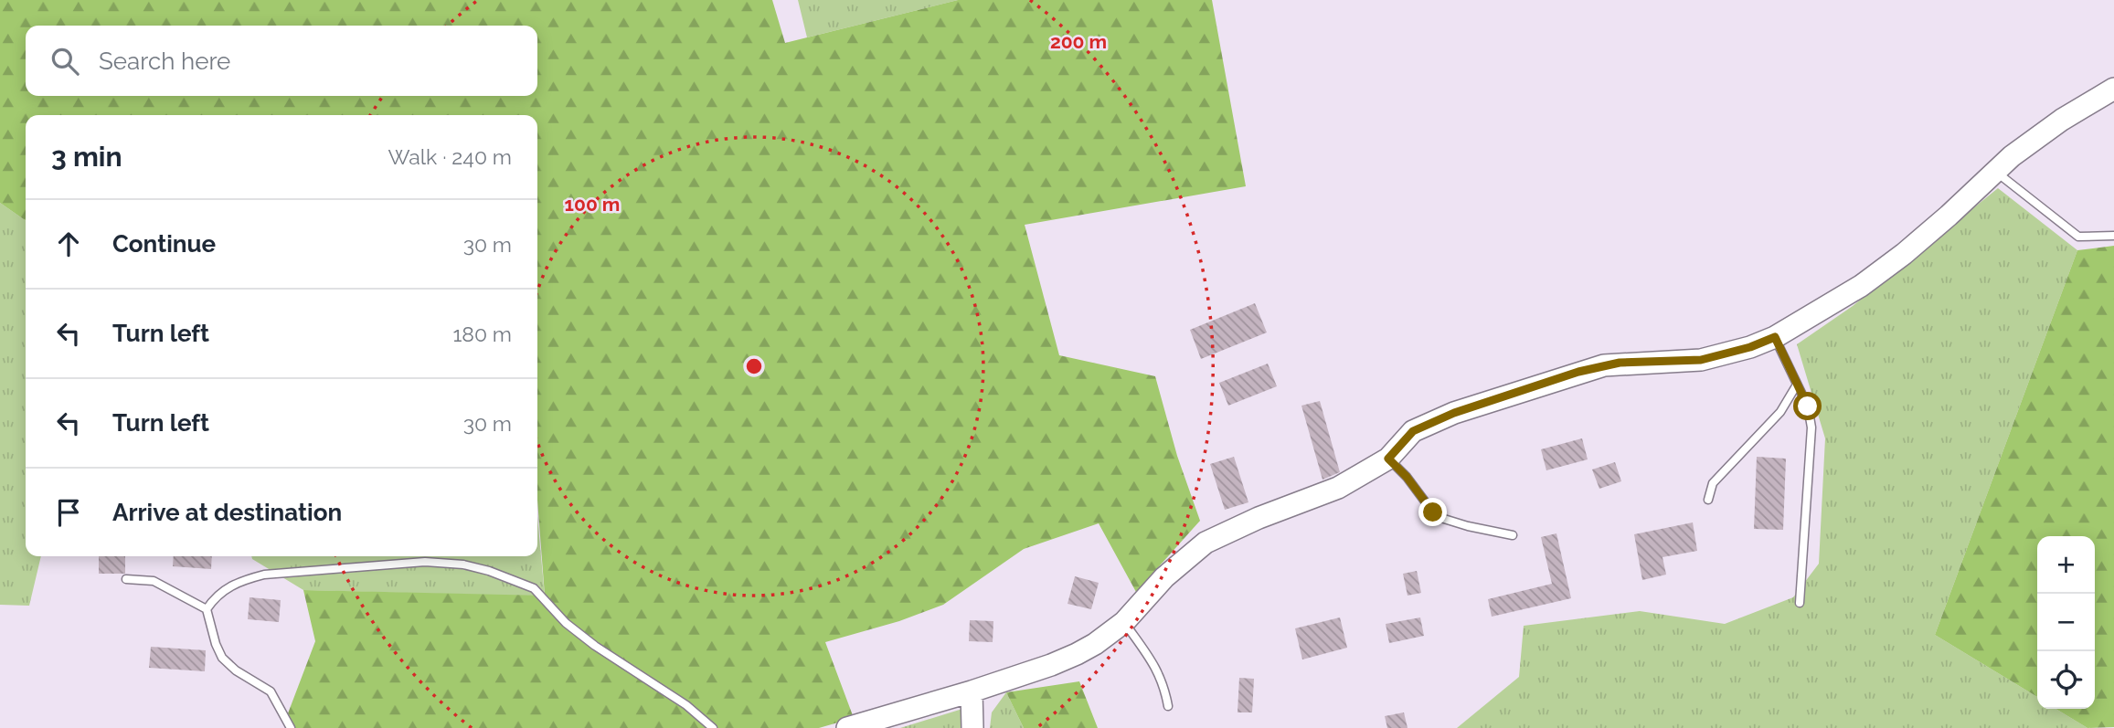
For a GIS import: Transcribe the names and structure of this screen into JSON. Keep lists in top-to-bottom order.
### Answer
{
  "page": {
    "search": "Search here",
    "heading": ["3 min", "Walk · 240 m"],
    "list": [
      ["Continue", "30 m"],
      ["Turn left", "180 m"],
      ["Turn left", "30 m"],
      "Arrive at destination"
    ],
    "map_buttons": ["+", "−"]
  },
  "rings": ["200 m", "100 m"]
}
